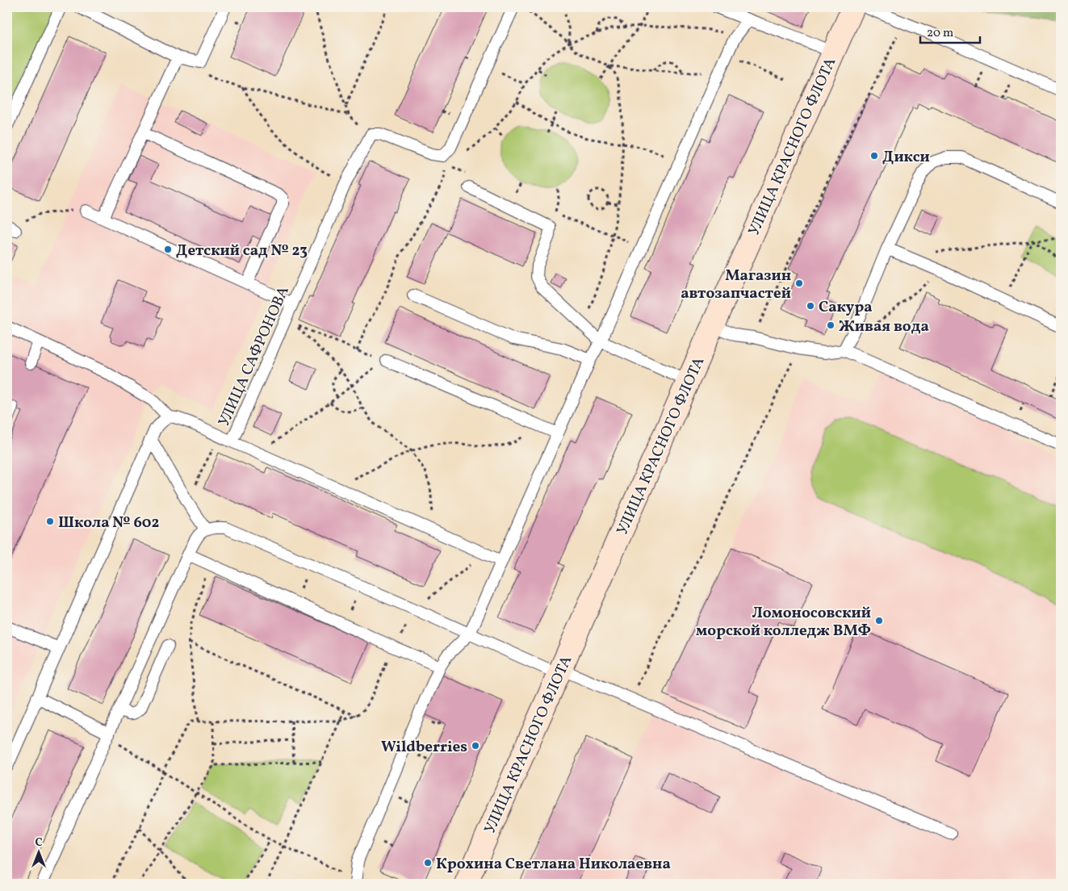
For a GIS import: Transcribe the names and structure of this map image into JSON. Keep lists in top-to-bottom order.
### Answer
{
  "streets": {
    "main road": ["УЛИЦА КРАСНОГО ФЛОТА"],
    "lane": ["УЛИЦА САФРОНОВА"]
  },
  "places": [
    "Дикси",
    "Детский сад № 23",
    "Магазин автозапчастей",
    "Сакура",
    "Живая вода",
    "Школа № 602",
    "Ломоносовский морской колледж ВМФ",
    "Wildberries",
    "Крохина Светлана Николаевна"
  ],
  "scale_bar": "20 m",
  "north": "top"
}
